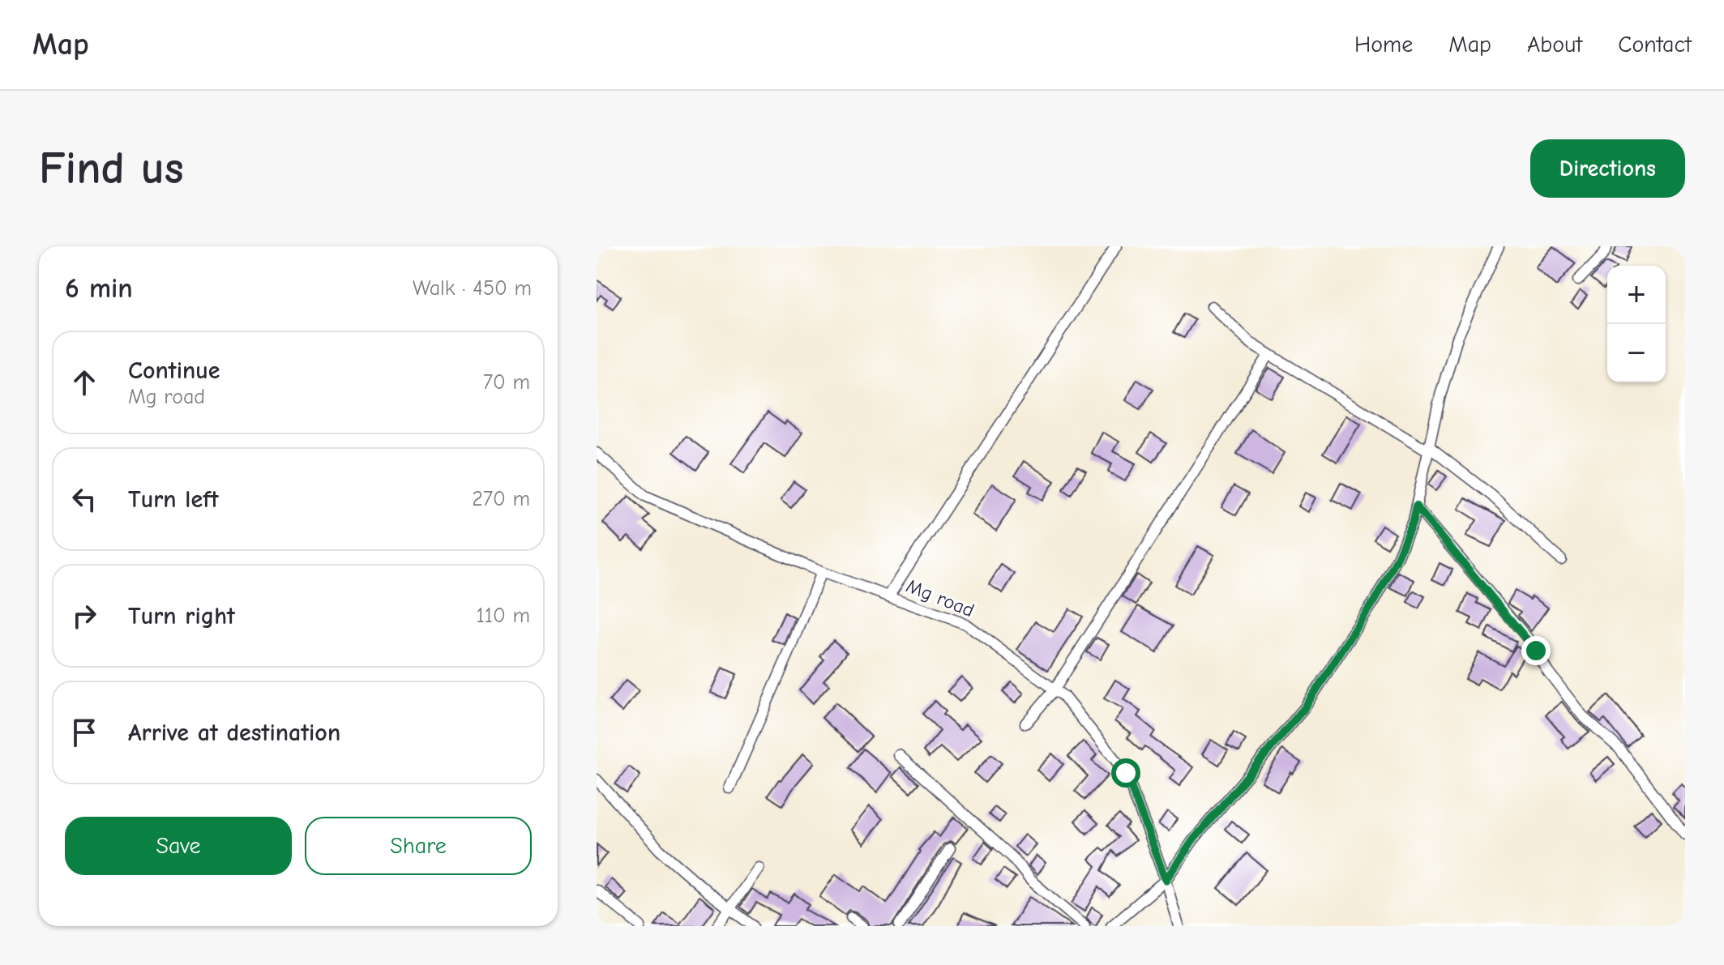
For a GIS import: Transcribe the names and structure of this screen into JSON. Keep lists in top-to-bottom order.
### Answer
{
  "streets": {
    "street": ["Mg road"]
  },
  "page": {
    "header": "Map",
    "nav": [
      "Home",
      "Map",
      "About",
      "Contact"
    ],
    "buttons": [
      "Directions",
      ["Save", "Share"]
    ],
    "title": "Find us",
    "heading": ["6 min", "Walk · 450 m"],
    "map_buttons": ["+", "−"],
    "list": [
      ["Continue", "Mg road", "70 m"],
      ["Turn left", "270 m"],
      ["Turn right", "110 m"],
      "Arrive at destination"
    ]
  }
}
